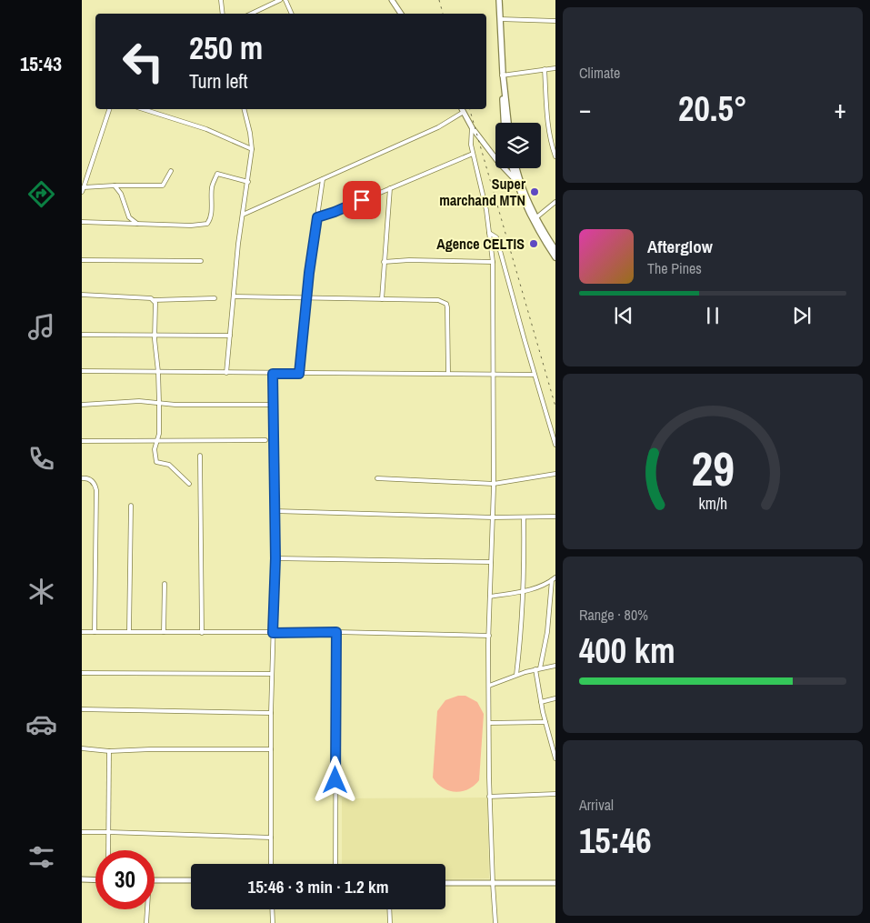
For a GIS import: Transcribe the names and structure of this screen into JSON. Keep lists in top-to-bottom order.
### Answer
{
  "places": ["Super marchand MTN", "Agence CELTIS"],
  "page": {
    "tabs": "15:43",
    "tile": [
      "Climate",
      ["Range · 80%", "400 km"],
      ["Arrival", "15:46"]
    ],
    "turn": ["250 m", "Turn left"],
    "heat": ["−", "20.5°", "+"],
    "song": ["Afterglow", "The Pines"],
    "limit": "30",
    "trip": "15:46 · 3 min · 1.2 km",
    "gauge": ["29", "km/h"]
  }
}
